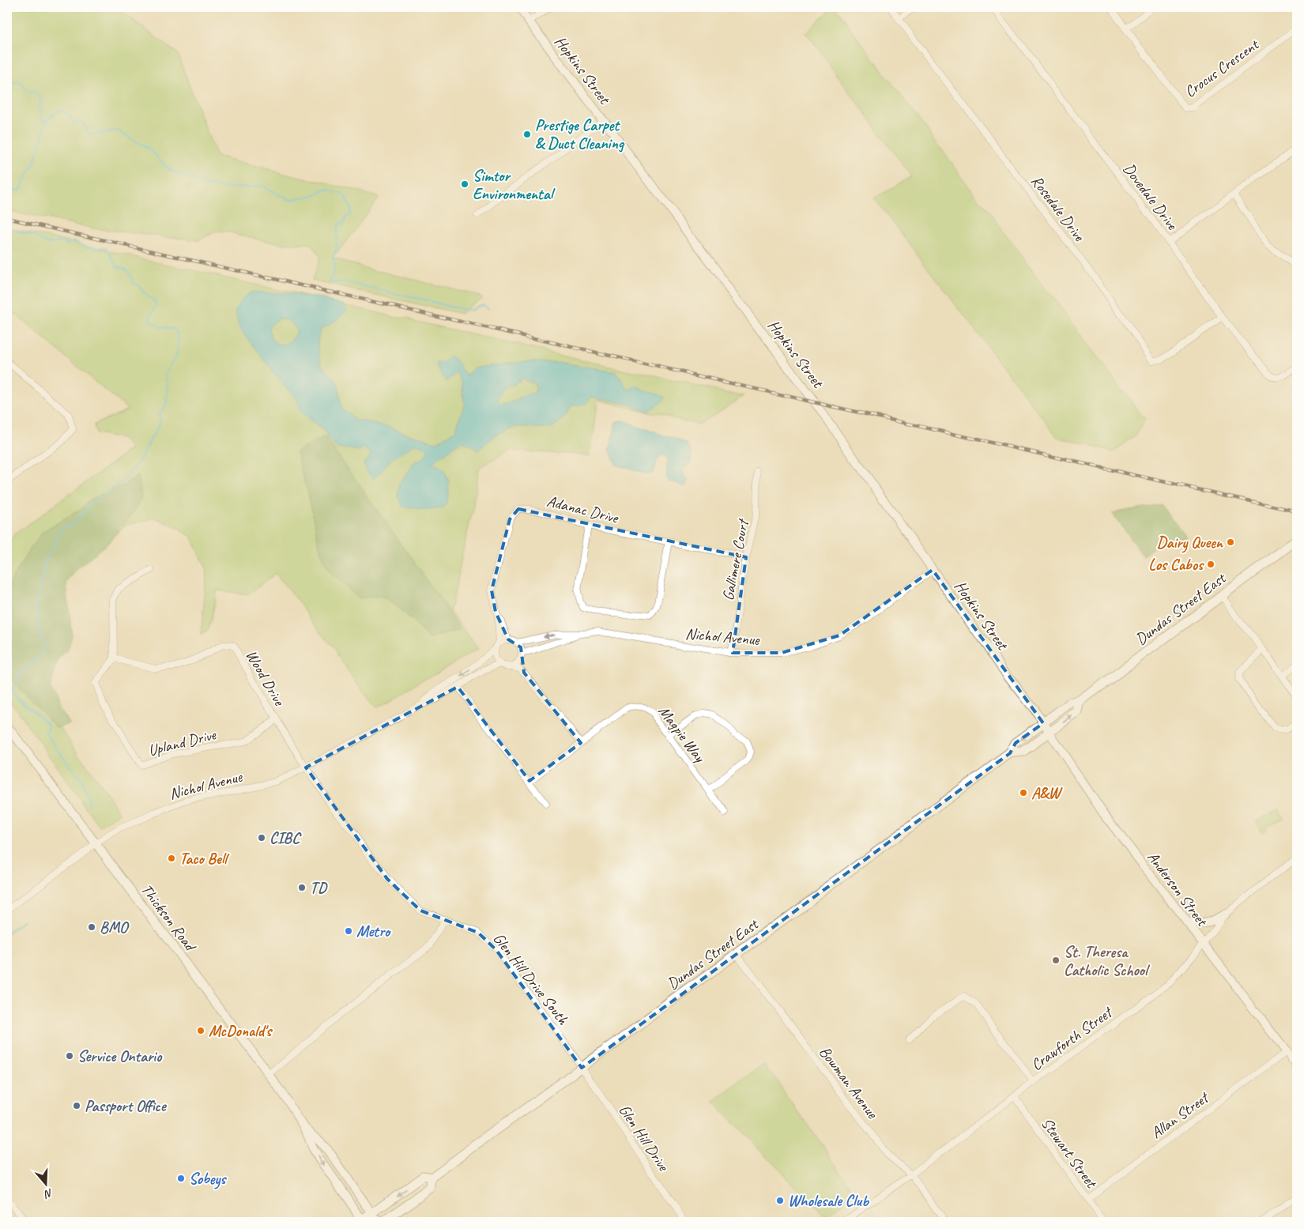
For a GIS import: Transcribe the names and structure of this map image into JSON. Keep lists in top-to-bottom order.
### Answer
{
  "streets": {
    "main road": [
      "Hopkins Street",
      "Dundas Street East",
      "Anderson Street",
      "Thickson Road"
    ],
    "street": [
      "Crocus Crescent",
      "Dovedale Drive",
      "Rosedale Drive",
      "Adanac Drive",
      "Gallimere Court",
      "Nichol Avenue",
      "Wood Drive",
      "Magpie Way",
      "Upland Drive",
      "Glen Hill Drive South",
      "Crawforth Street",
      "Bowman Avenue",
      "Allan Street",
      "Glen Hill Drive",
      "Stewart Street"
    ]
  },
  "crossings": [
    ["Hopkins Street", "Dundas Street East"],
    ["Hopkins Street", "Nichol Avenue"],
    ["Hopkins Street", "Anderson Street"],
    ["Dovedale Drive", "Rosedale Drive"],
    ["Adanac Drive", "Gallimere Court"],
    ["Adanac Drive", "Nichol Avenue"],
    ["Gallimere Court", "Nichol Avenue"],
    ["Dundas Street East", "Anderson Street"],
    ["Dundas Street East", "Thickson Road"],
    ["Dundas Street East", "Glen Hill Drive South"],
    ["Dundas Street East", "Bowman Avenue"],
    ["Dundas Street East", "Glen Hill Drive"],
    ["Nichol Avenue", "Wood Drive"],
    ["Nichol Avenue", "Thickson Road"],
    ["Nichol Avenue", "Glen Hill Drive South"],
    ["Wood Drive", "Upland Drive"],
    ["Wood Drive", "Glen Hill Drive South"],
    ["Anderson Street", "Crawforth Street"],
    ["Anderson Street", "Allan Street"],
    ["Glen Hill Drive South", "Glen Hill Drive"],
    ["Crawforth Street", "Bowman Avenue"],
    ["Crawforth Street", "Stewart Street"],
    ["Allan Street", "Stewart Street"]
  ],
  "places": [
    "Prestige Carpet & Duct Cleaning",
    "Simtor Environmental",
    "Dairy Queen",
    "Los Cabos",
    "A&W",
    "CIBC",
    "Taco Bell",
    "TD",
    "BMO",
    "Metro",
    "St. Theresa Catholic School",
    "McDonald's",
    "Service Ontario",
    "Passport Office",
    "Sobeys",
    "Wholesale Club"
  ],
  "north": "bottom"
}
